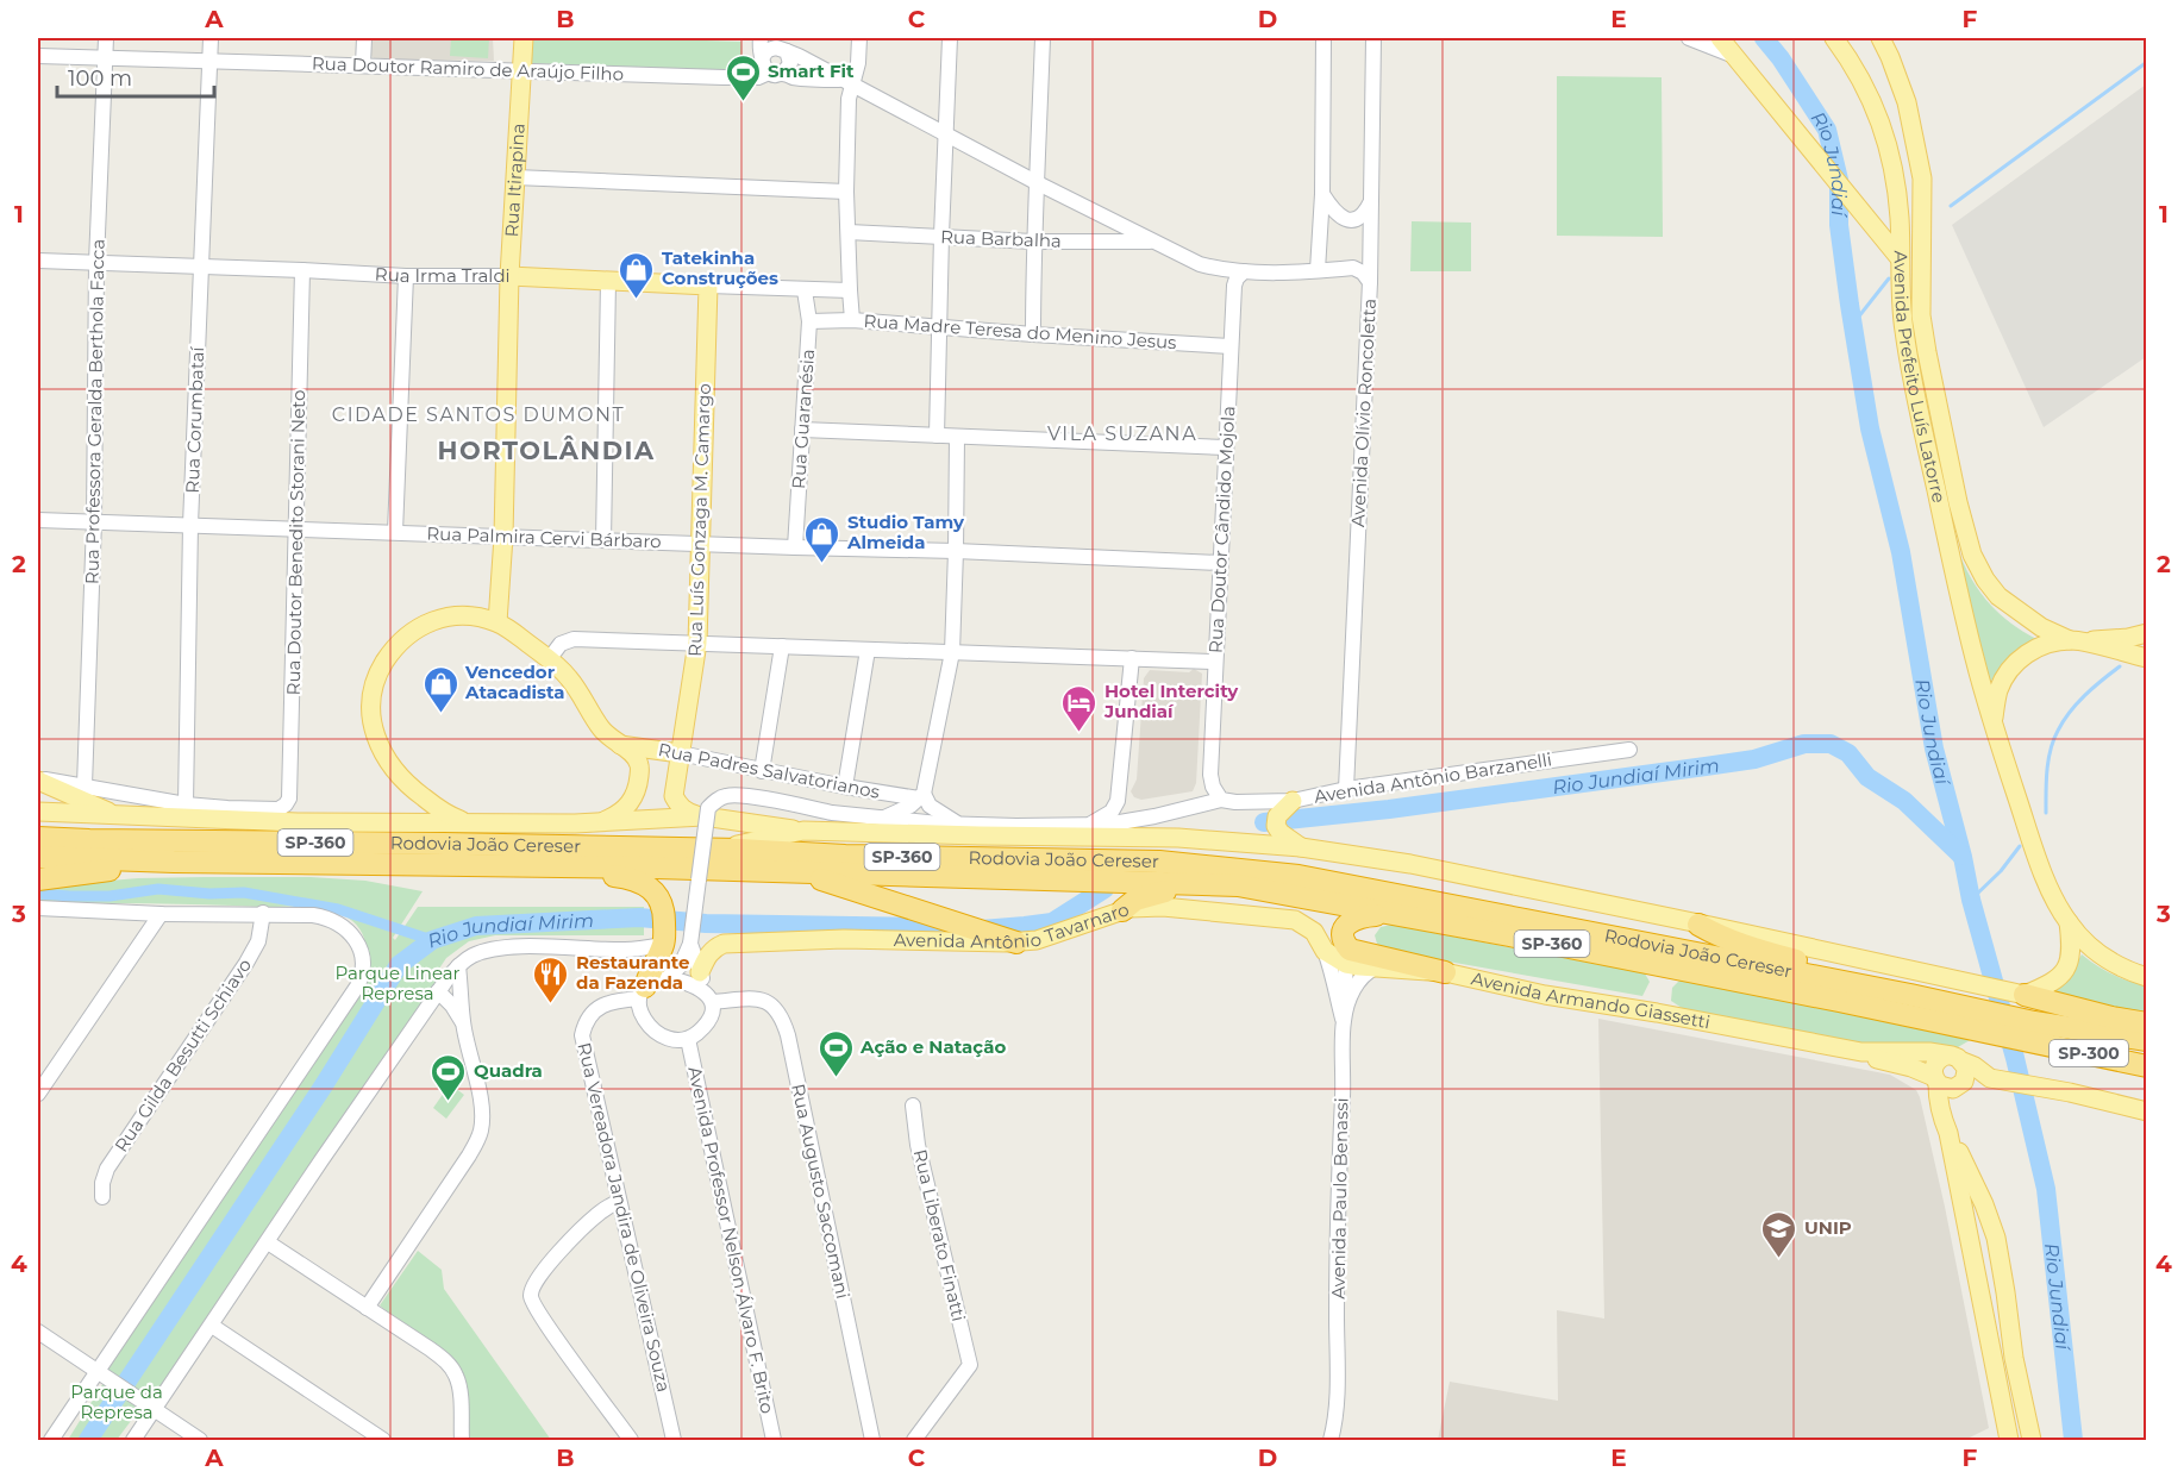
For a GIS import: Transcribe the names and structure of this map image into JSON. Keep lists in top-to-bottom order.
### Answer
{
  "streets": {
    "highway": ["SP-360", "Rodovia João Cereser", "SP-300"],
    "main road": [
      "Rua Itirapina",
      "Rua Irma Traldi",
      "Avenida Prefeito Luís Latorre",
      "Rua Luís Gonzaga M. Camargo",
      "Rua Padres Salvatorianos",
      "Avenida Antônio Tavarnaro",
      "Avenida Armando Giassetti"
    ],
    "street": [
      "Rua Doutor Ramiro de Araújo Filho",
      "Rua Barbalha",
      "Rua Madre Teresa do Menino Jesus",
      "Rua Professora Geralda Berthola Facca",
      "Avenida Olívio Roncoletta",
      "Rua Guaranésia",
      "Rua Corumbataí",
      "Rua Doutor Cândido Mojola",
      "Rua Palmira Cervi Bárbaro",
      "Rua Doutor Benedito Storani Neto",
      "Avenida Antônio Barzanelli",
      "Rua Gilda Besutti Schiavo",
      "Rua Augusto Saccomani",
      "Avenida Paulo Benassi",
      "Rua Vereadora Jandira de Oliveira Souza",
      "Rua Liberato Finatti",
      "Avenida Professor Nelson Álvaro F. Brito"
    ]
  },
  "crossings": [
    ["Rua Doutor Ramiro de Araújo Filho", "Rua Itirapina"],
    ["Rua Doutor Ramiro de Araújo Filho", "Rua Professora Geralda Berthola Facca"],
    ["Rua Doutor Ramiro de Araújo Filho", "Rua Corumbataí"],
    ["Rua Itirapina", "Rua Irma Traldi"],
    ["Rua Itirapina", "Rua Palmira Cervi Bárbaro"],
    ["Rua Itirapina", "Rua Padres Salvatorianos"],
    ["Rua Irma Traldi", "Rua Professora Geralda Berthola Facca"],
    ["Rua Irma Traldi", "Rua Guaranésia"],
    ["Rua Irma Traldi", "Rua Corumbataí"],
    ["Rua Irma Traldi", "Rua Luís Gonzaga M. Camargo"],
    ["Rua Irma Traldi", "Rua Doutor Benedito Storani Neto"],
    ["Rua Madre Teresa do Menino Jesus", "Rua Guaranésia"],
    ["Rua Madre Teresa do Menino Jesus", "Rua Doutor Cândido Mojola"],
    ["Rua Professora Geralda Berthola Facca", "Rua Palmira Cervi Bárbaro"],
    ["Avenida Olívio Roncoletta", "Avenida Antônio Barzanelli"],
    ["Rua Guaranésia", "Rua Palmira Cervi Bárbaro"],
    ["Rua Corumbataí", "Rua Palmira Cervi Bárbaro"],
    ["Rua Corumbataí", "Rua Doutor Benedito Storani Neto"],
    ["Rua Luís Gonzaga M. Camargo", "Rua Palmira Cervi Bárbaro"],
    ["Rua Luís Gonzaga M. Camargo", "Rua Padres Salvatorianos"],
    ["Rua Doutor Cândido Mojola", "Rua Palmira Cervi Bárbaro"],
    ["Rua Doutor Cândido Mojola", "Avenida Antônio Barzanelli"],
    ["Rua Palmira Cervi Bárbaro", "Rua Doutor Benedito Storani Neto"],
    ["Rodovia João Cereser", "SP-300"],
    ["Avenida Antônio Tavarnaro", "Avenida Armando Giassetti"],
    ["Avenida Armando Giassetti", "Avenida Paulo Benassi"],
    ["Rua Augusto Saccomani", "Rua Vereadora Jandira de Oliveira Souza"],
    ["Rua Augusto Saccomani", "Avenida Professor Nelson Álvaro F. Brito"],
    ["Rua Vereadora Jandira de Oliveira Souza", "Avenida Professor Nelson Álvaro F. Brito"]
  ],
  "districts": ["CIDADE SANTOS DUMONT", "VILA SUZANA", "HORTOLÂNDIA"],
  "water": ["Rio Jundiaí", "Rio Jundiaí Mirim"],
  "parks": ["Parque Linear Represa", "Parque da Represa"],
  "places": {
    "sports": ["Smart Fit", "Ação e Natação", "Quadra"],
    "shop": ["Tatekinha Construções", "Studio Tamy Almeida", "Vencedor Atacadista"],
    "hotel": ["Hotel Intercity Jundiaí"],
    "restaurant": ["Restaurante da Fazenda"],
    "school or university": ["UNIP"]
  },
  "scale_bar": "100 m",
  "grid": {
    "columns": [
      "A",
      "B",
      "C",
      "D",
      "E",
      "F"
    ],
    "rows": [
      "1",
      "2",
      "3",
      "4"
    ]
  }
}
